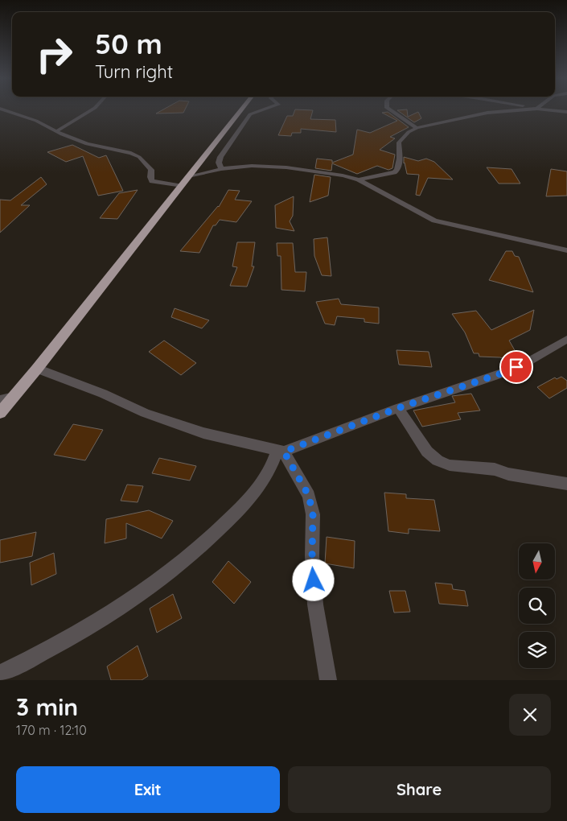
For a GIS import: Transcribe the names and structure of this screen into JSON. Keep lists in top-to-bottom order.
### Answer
{
  "north": "bottom",
  "page": {
    "turn": ["50 m", "Turn right"],
    "heading": ["3 min", "170 m · 12:10"],
    "buttons": ["Exit", "Share"]
  }
}
